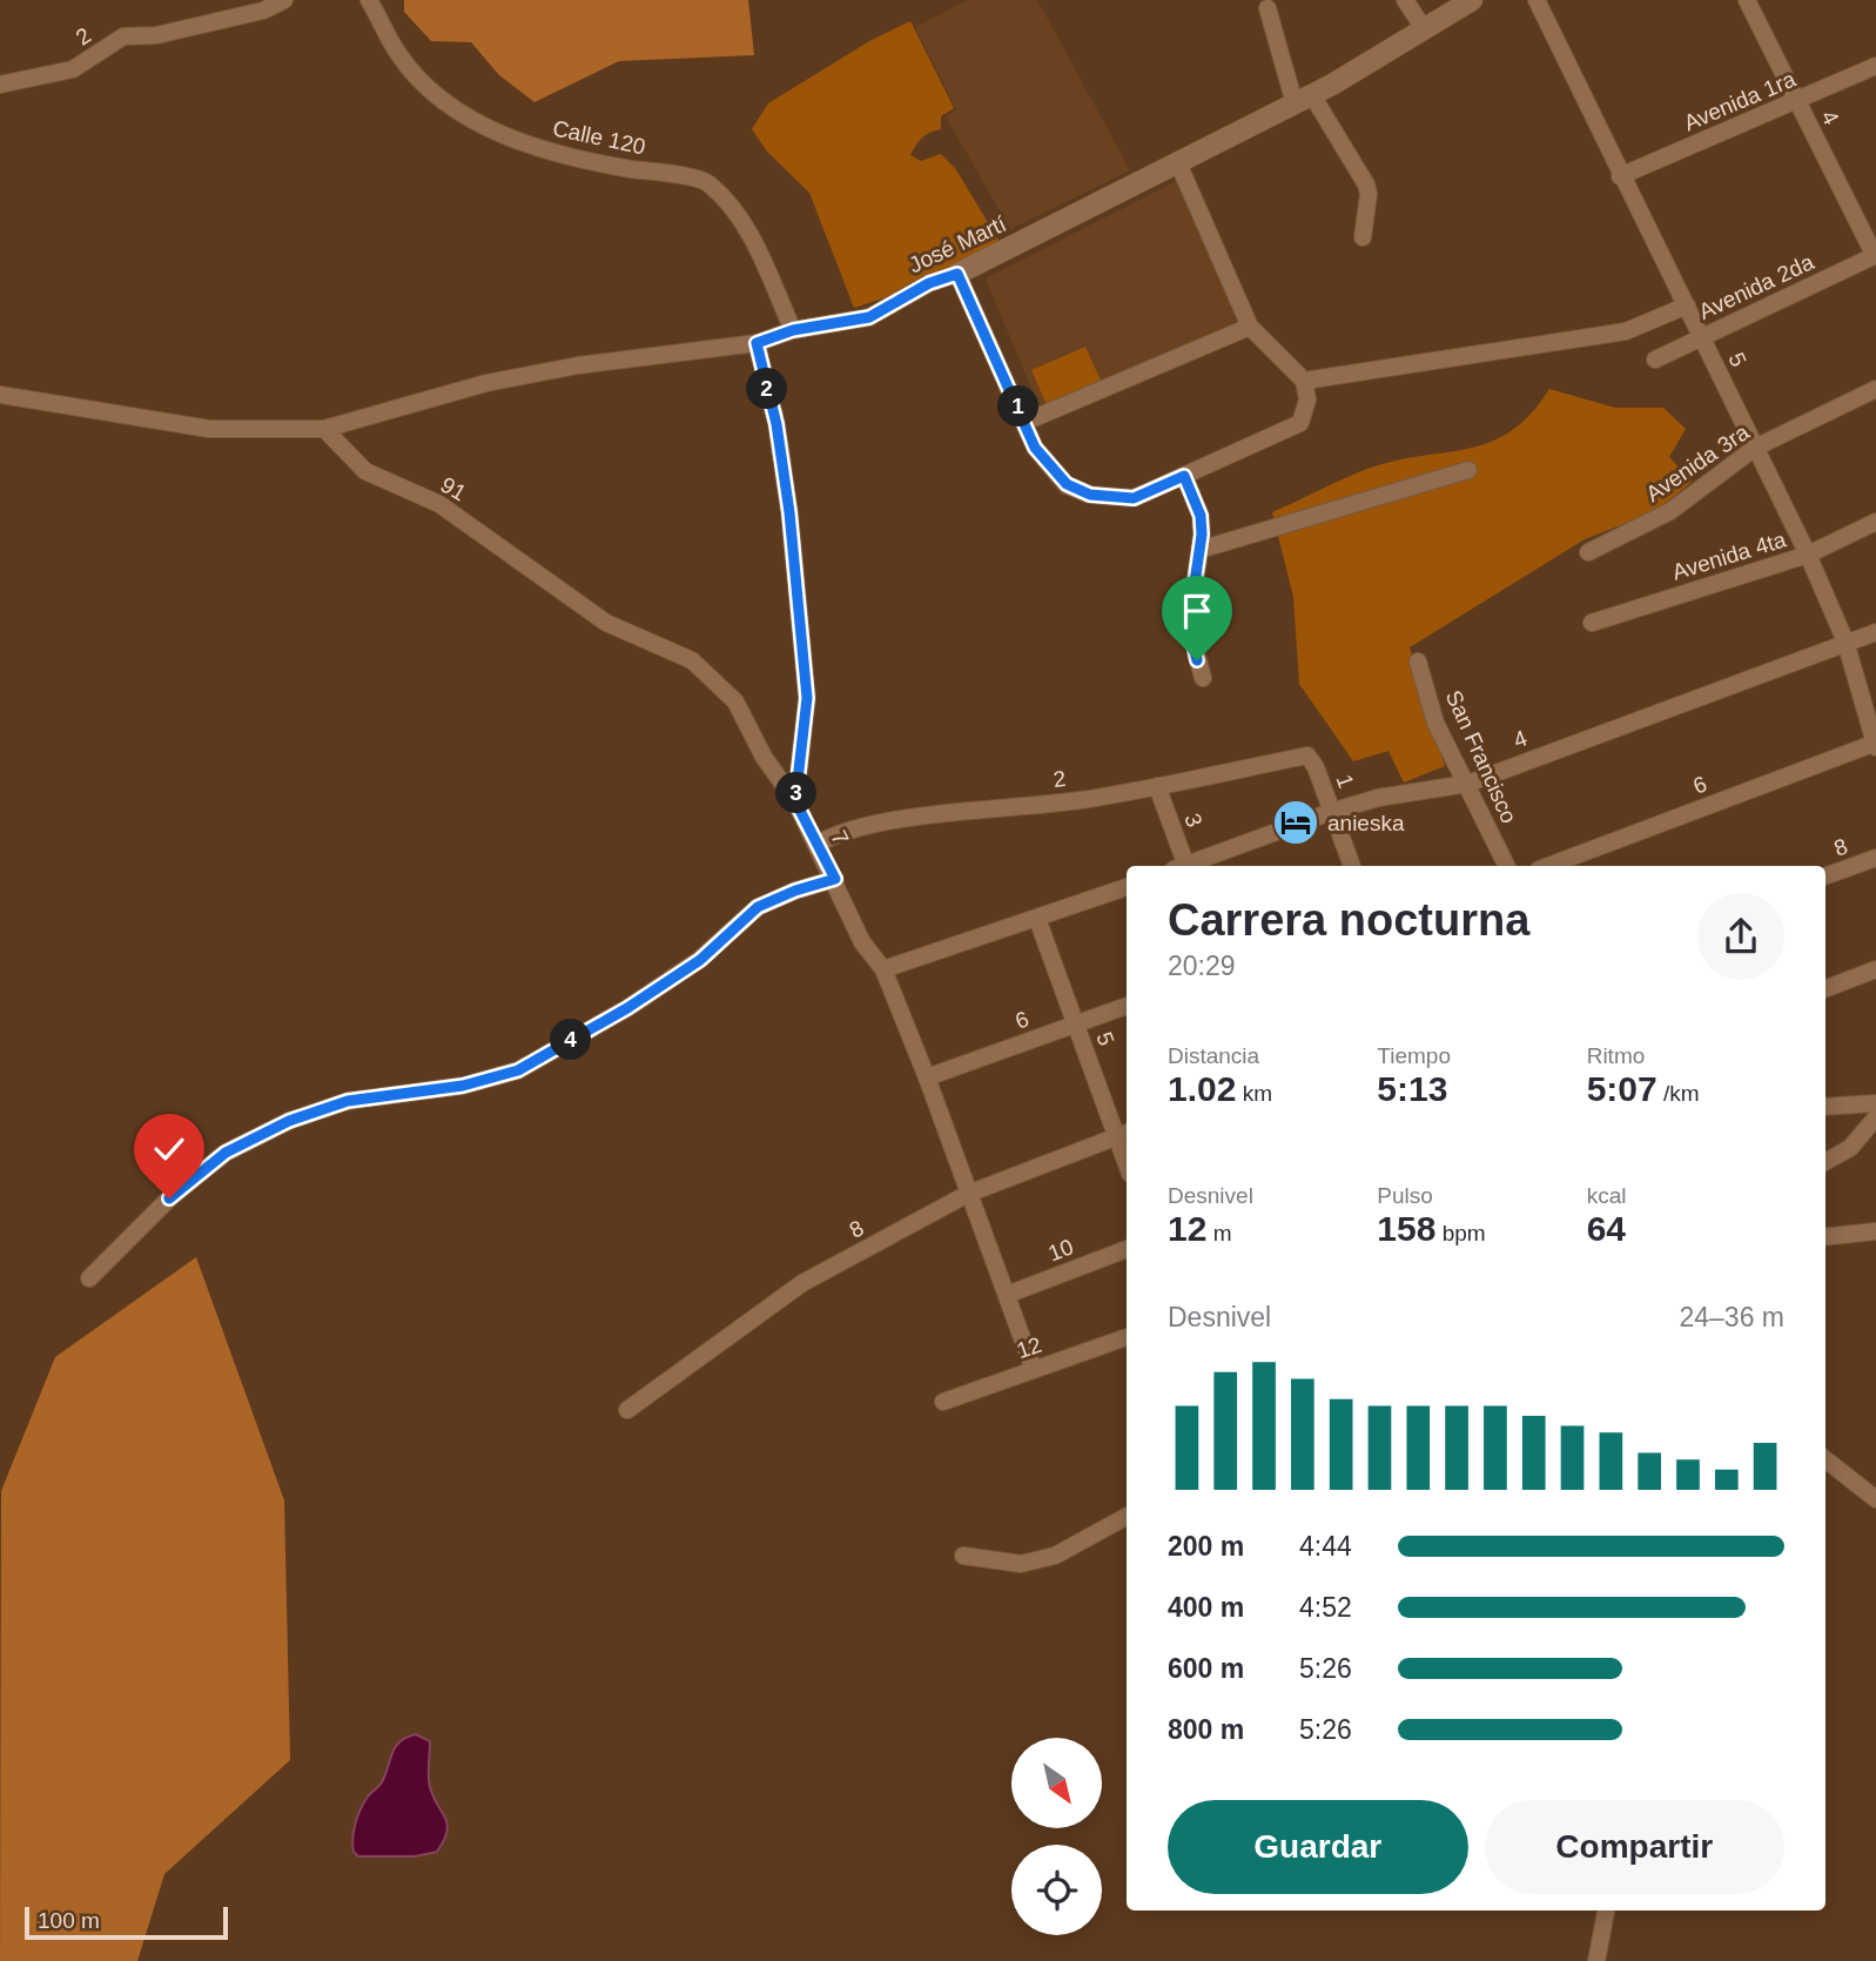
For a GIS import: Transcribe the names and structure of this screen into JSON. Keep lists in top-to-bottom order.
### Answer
{
  "streets": {
    "street": [
      "2",
      "Avenida 1ra",
      "4",
      "Calle 120",
      "José Martí",
      "Avenida 2da",
      "5",
      "Avenida 3ra",
      "91",
      "Avenida 4ta",
      "San Francisco",
      "1",
      "6",
      "3",
      "7",
      "8",
      "10",
      "12"
    ]
  },
  "crossings": [
    ["2", "1"],
    ["2", "3"],
    ["2", "7"],
    ["Avenida 1ra", "4"],
    ["Avenida 1ra", "5"],
    ["4", "Avenida 2da"],
    ["4", "5"],
    ["4", "San Francisco"],
    ["4", "1"],
    ["Calle 120", "José Martí"],
    ["José Martí", "91"],
    ["Avenida 2da", "5"],
    ["5", "Avenida 3ra"],
    ["5", "Avenida 4ta"],
    ["5", "6"],
    ["5", "8"],
    ["91", "7"],
    ["6", "7"],
    ["7", "8"],
    ["7", "10"],
    ["7", "12"]
  ],
  "places": {
    "hotel": ["anieska"]
  },
  "scale_bar": "100 m",
  "north": "bottom right",
  "page": {
    "pins": [
      "2",
      "1",
      "3",
      "4"
    ],
    "heading": ["Carrera nocturna", "20:29"],
    "stats": [
      ["Distancia", "1.02 km"],
      ["Tiempo", "5:13"],
      ["Ritmo", "5:07 /km"],
      ["Desnivel", "12 m"],
      ["Pulso", "158 bpm"],
      ["kcal", "64"]
    ],
    "chart": ["Desnivel", "24–36 m"],
    "list": [
      {
        "name": "200 m",
        "note": "4:44"
      },
      {
        "name": "400 m",
        "note": "4:52"
      },
      {
        "name": "600 m",
        "note": "5:26"
      },
      {
        "name": "800 m",
        "note": "5:26"
      }
    ],
    "buttons": ["Guardar", "Compartir"],
    "scale": "100 m"
  }
}
